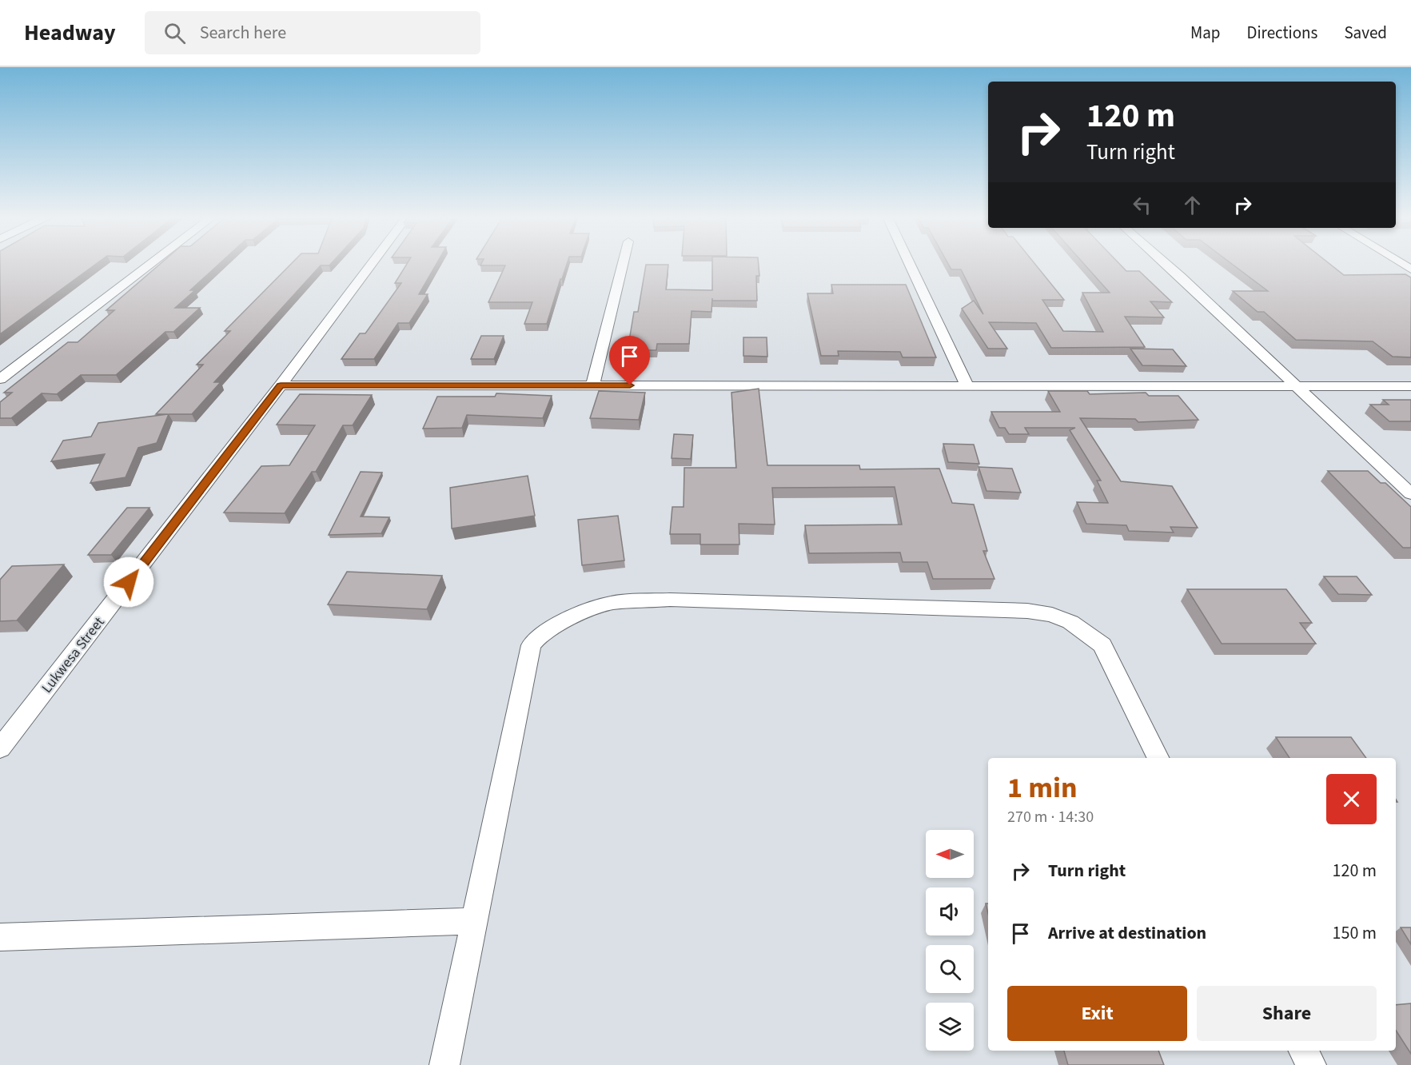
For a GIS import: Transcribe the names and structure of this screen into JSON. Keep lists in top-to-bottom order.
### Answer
{
  "streets": {
    "street": ["Lukwesa Street"]
  },
  "north": "left",
  "page": {
    "header": "Headway",
    "search": "Search here",
    "nav": ["Map", "Directions", "Saved"],
    "turn": ["120 m", "Turn right"],
    "heading": ["1 min", "270 m · 14:30"],
    "list": [
      {
        "name": "Turn right",
        "value": "120 m"
      },
      {
        "name": "Arrive at destination",
        "value": "150 m"
      }
    ],
    "buttons": ["Exit", "Share"]
  }
}
